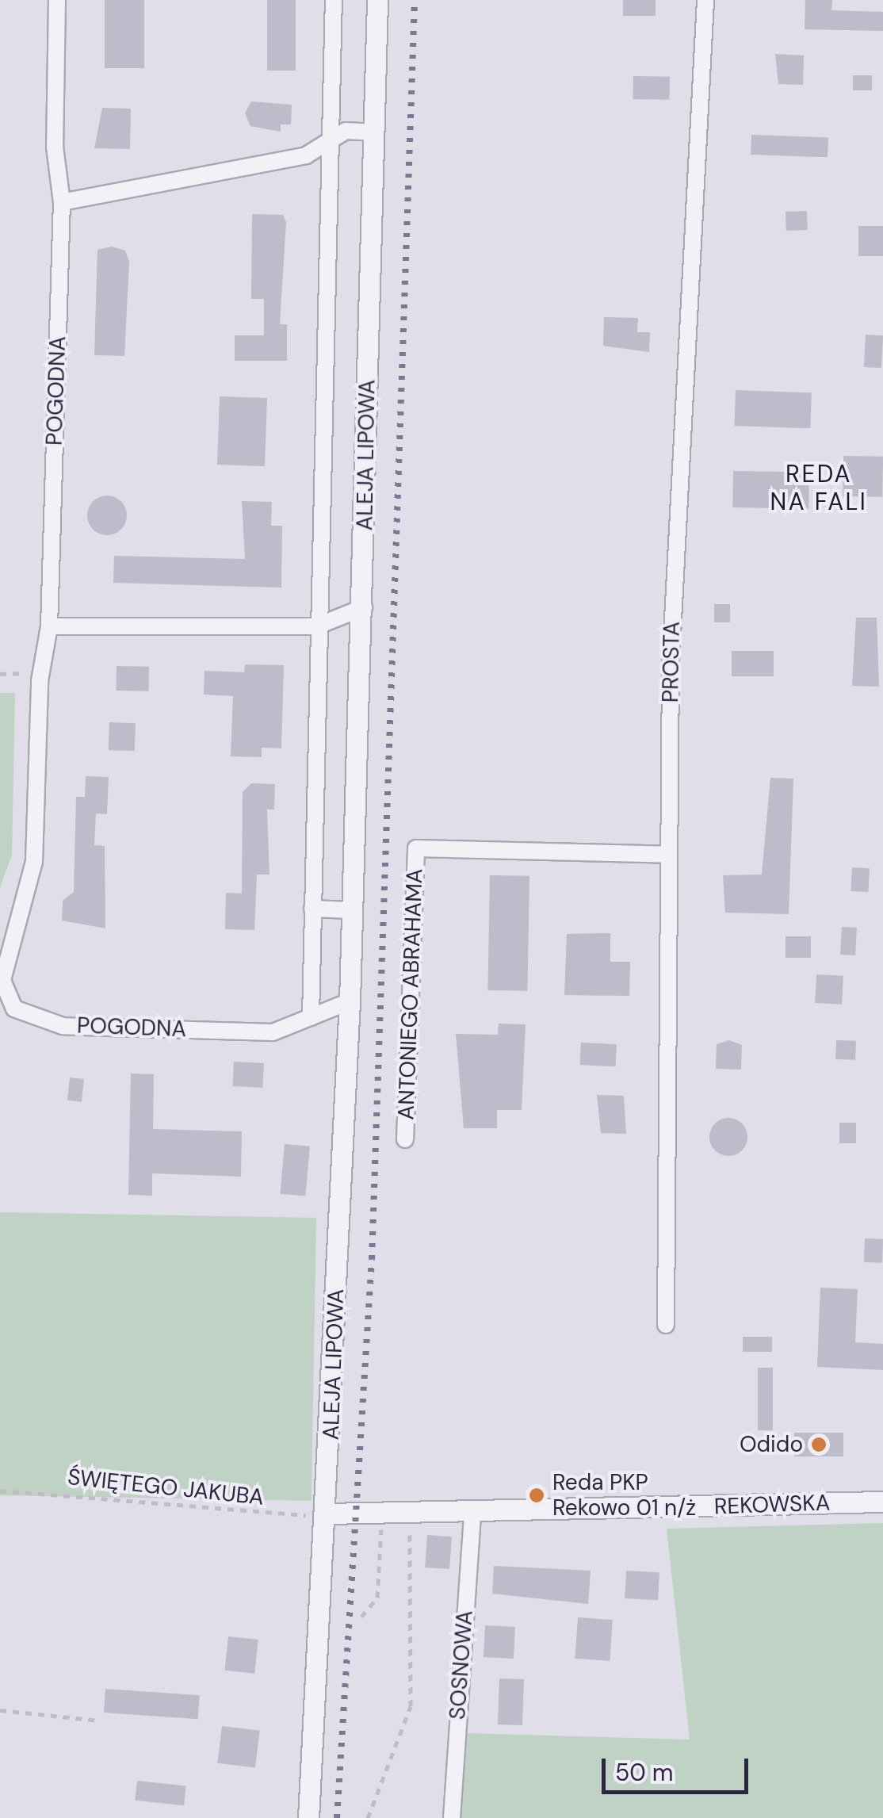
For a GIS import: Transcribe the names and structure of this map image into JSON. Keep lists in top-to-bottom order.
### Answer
{
  "streets": {
    "street": [
      "POGODNA",
      "ALEJA LIPOWA",
      "PROSTA",
      "ANTONIEGO ABRAHAMA",
      "REKOWSKA",
      "SOSNOWA"
    ],
    "path": ["ŚWIĘTEGO JAKUBA"]
  },
  "crossings": [
    ["POGODNA", "ALEJA LIPOWA"],
    ["ALEJA LIPOWA", "ŚWIĘTEGO JAKUBA"],
    ["ALEJA LIPOWA", "REKOWSKA"],
    ["PROSTA", "ANTONIEGO ABRAHAMA"],
    ["ŚWIĘTEGO JAKUBA", "REKOWSKA"],
    ["REKOWSKA", "SOSNOWA"]
  ],
  "districts": ["REDA NA FALI"],
  "places": ["Odido", "Reda PKP Rekowo 01 n/ż"],
  "scale_bar": "50 m"
}
